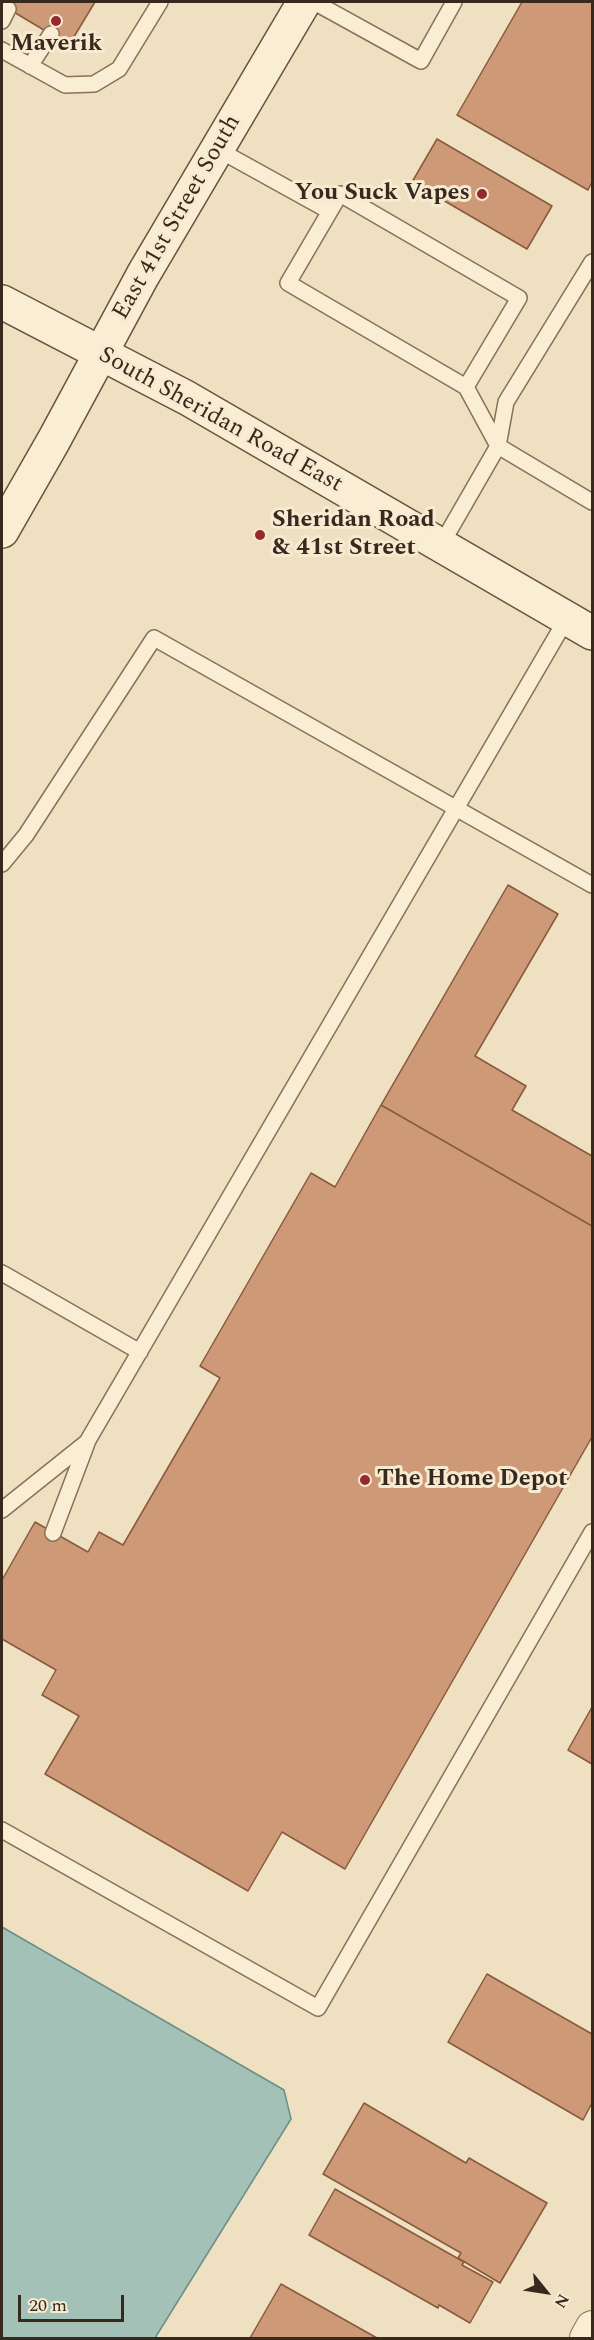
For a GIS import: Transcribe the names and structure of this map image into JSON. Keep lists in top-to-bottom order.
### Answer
{
  "streets": {
    "main road": ["East 41st Street South", "South Sheridan Road East"]
  },
  "crossings": [
    ["East 41st Street South", "South Sheridan Road East"]
  ],
  "places": [
    "Maverik",
    "You Suck Vapes",
    "Sheridan Road & 41st Street",
    "The Home Depot"
  ],
  "scale_bar": "20 m",
  "north": "bottom right"
}
